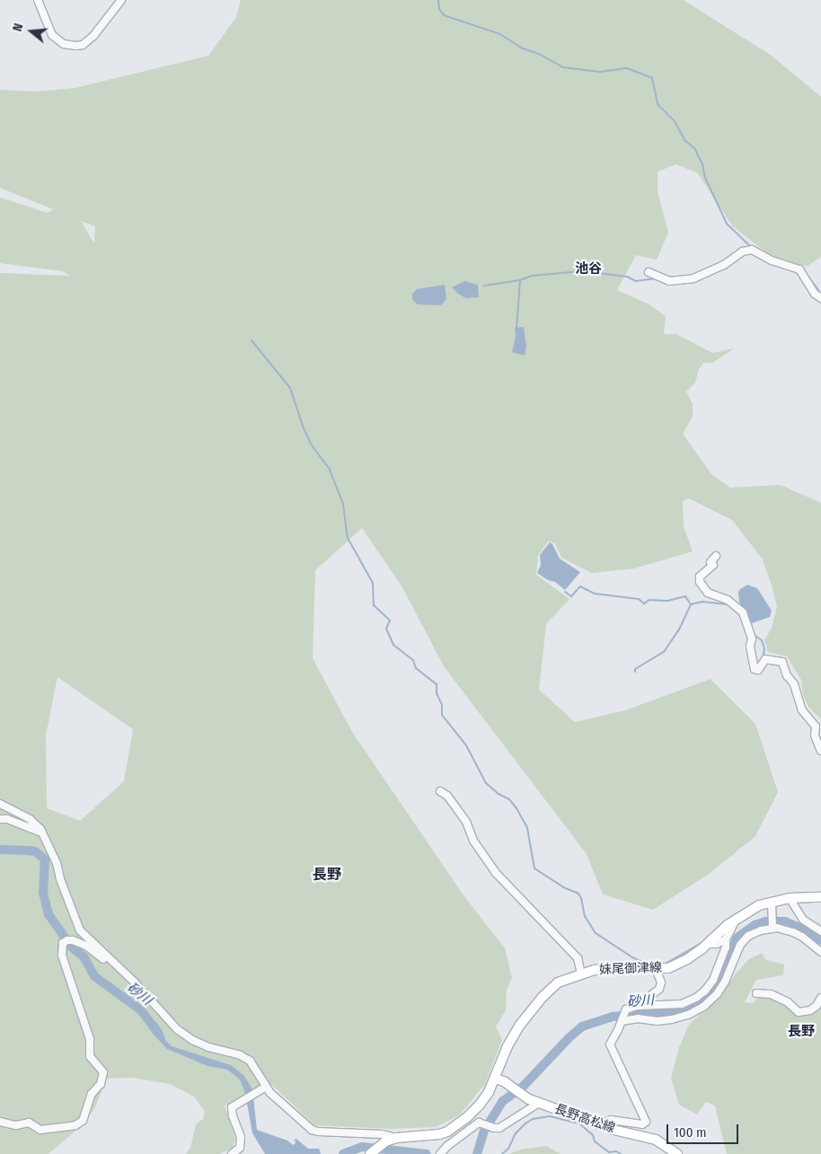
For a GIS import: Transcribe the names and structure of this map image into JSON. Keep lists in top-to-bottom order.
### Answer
{
  "streets": {
    "main road": ["妹尾御津線", "長野高松線"]
  },
  "crossings": [
    ["妹尾御津線", "長野高松線"]
  ],
  "districts": ["池谷", "長野", "長野"],
  "water": ["砂川"],
  "scale_bar": "100 m",
  "north": "left"
}
